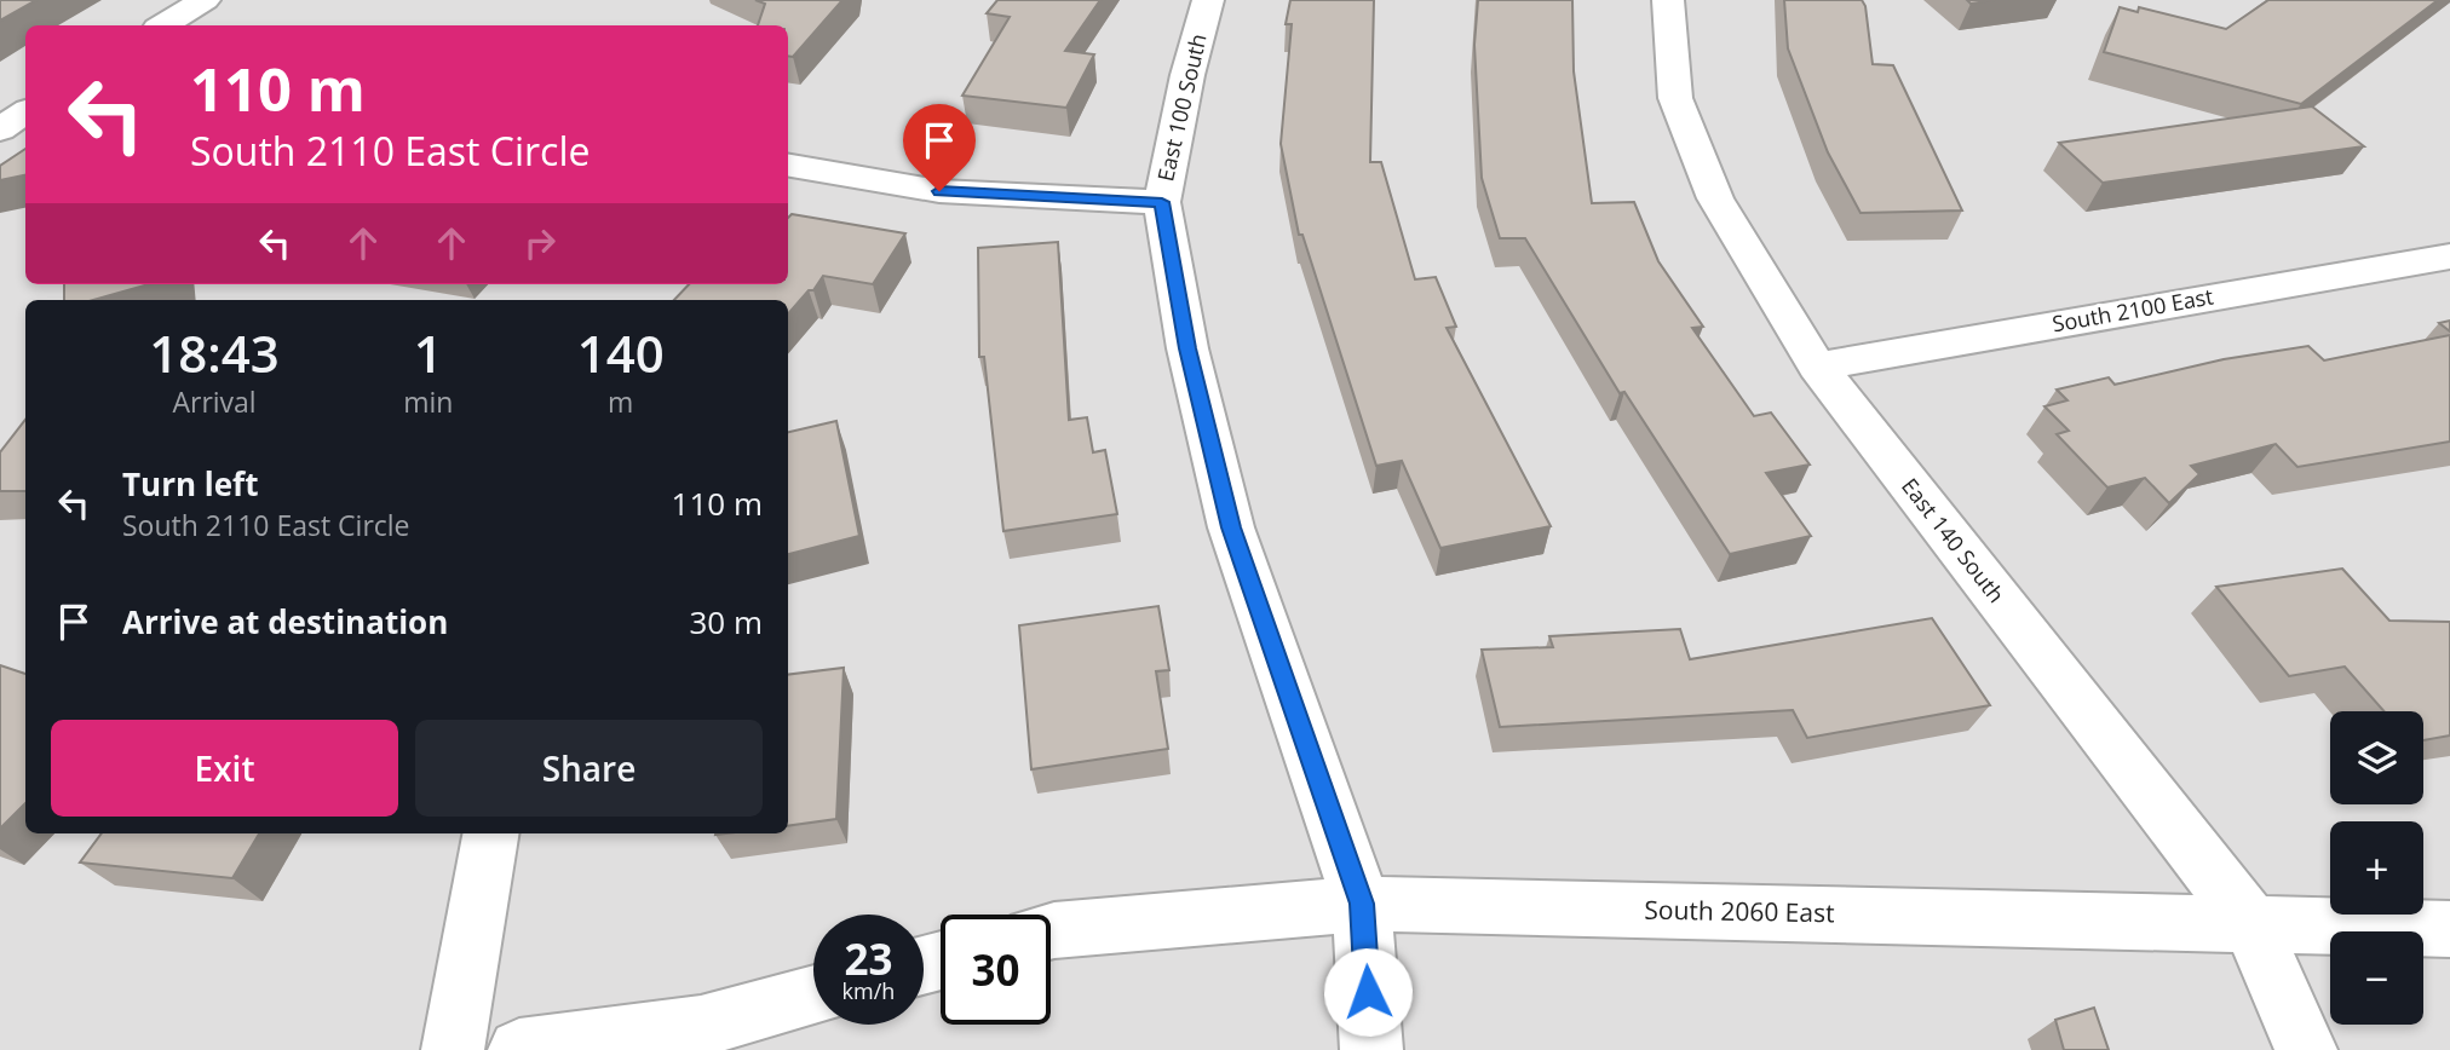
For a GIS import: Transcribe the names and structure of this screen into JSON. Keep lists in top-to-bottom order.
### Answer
{
  "streets": {
    "street": [
      "East 100 South",
      "South 2100 East",
      "East 140 South",
      "South 2060 East"
    ]
  },
  "crossings": [
    ["East 100 South", "South 2060 East"],
    ["South 2100 East", "East 140 South"],
    ["East 140 South", "South 2060 East"]
  ],
  "page": {
    "turn": ["110 m", "South 2110 East Circle"],
    "eta": [
      "18:43",
      "Arrival",
      "1",
      "min",
      "140",
      "m"
    ],
    "list": [
      {
        "name": "Turn left",
        "note": "South 2110 East Circle",
        "value": "110 m"
      },
      {
        "name": "Arrive at destination",
        "value": "30 m"
      }
    ],
    "buttons": ["Exit", "Share"],
    "map_buttons": ["+", "−"],
    "speed": "23 km/h",
    "limit": "30"
  }
}
